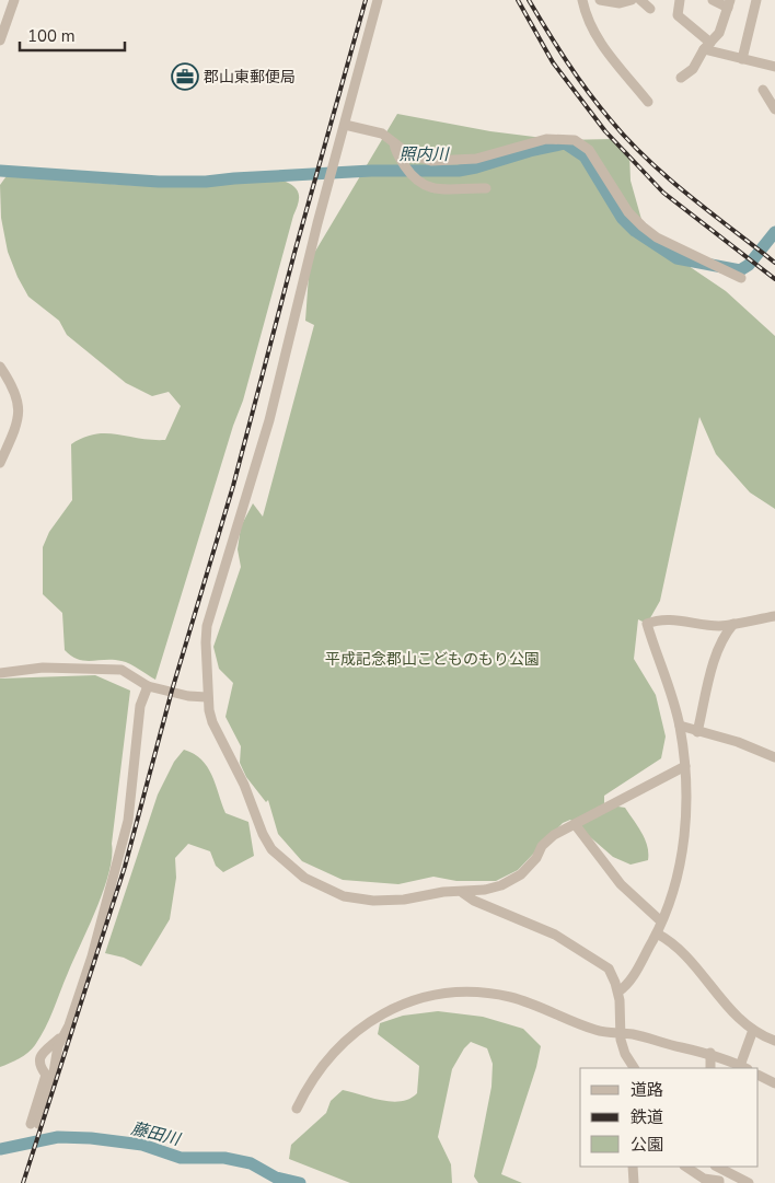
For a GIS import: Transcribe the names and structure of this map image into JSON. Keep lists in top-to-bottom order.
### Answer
{
  "water": ["照内川", "藤田川"],
  "parks": ["平成記念郡山こどものもり公園"],
  "places": {
    "office": ["郡山東郵便局"]
  },
  "legend": ["道路", "鉄道", "公園"],
  "scale_bar": "100 m"
}
